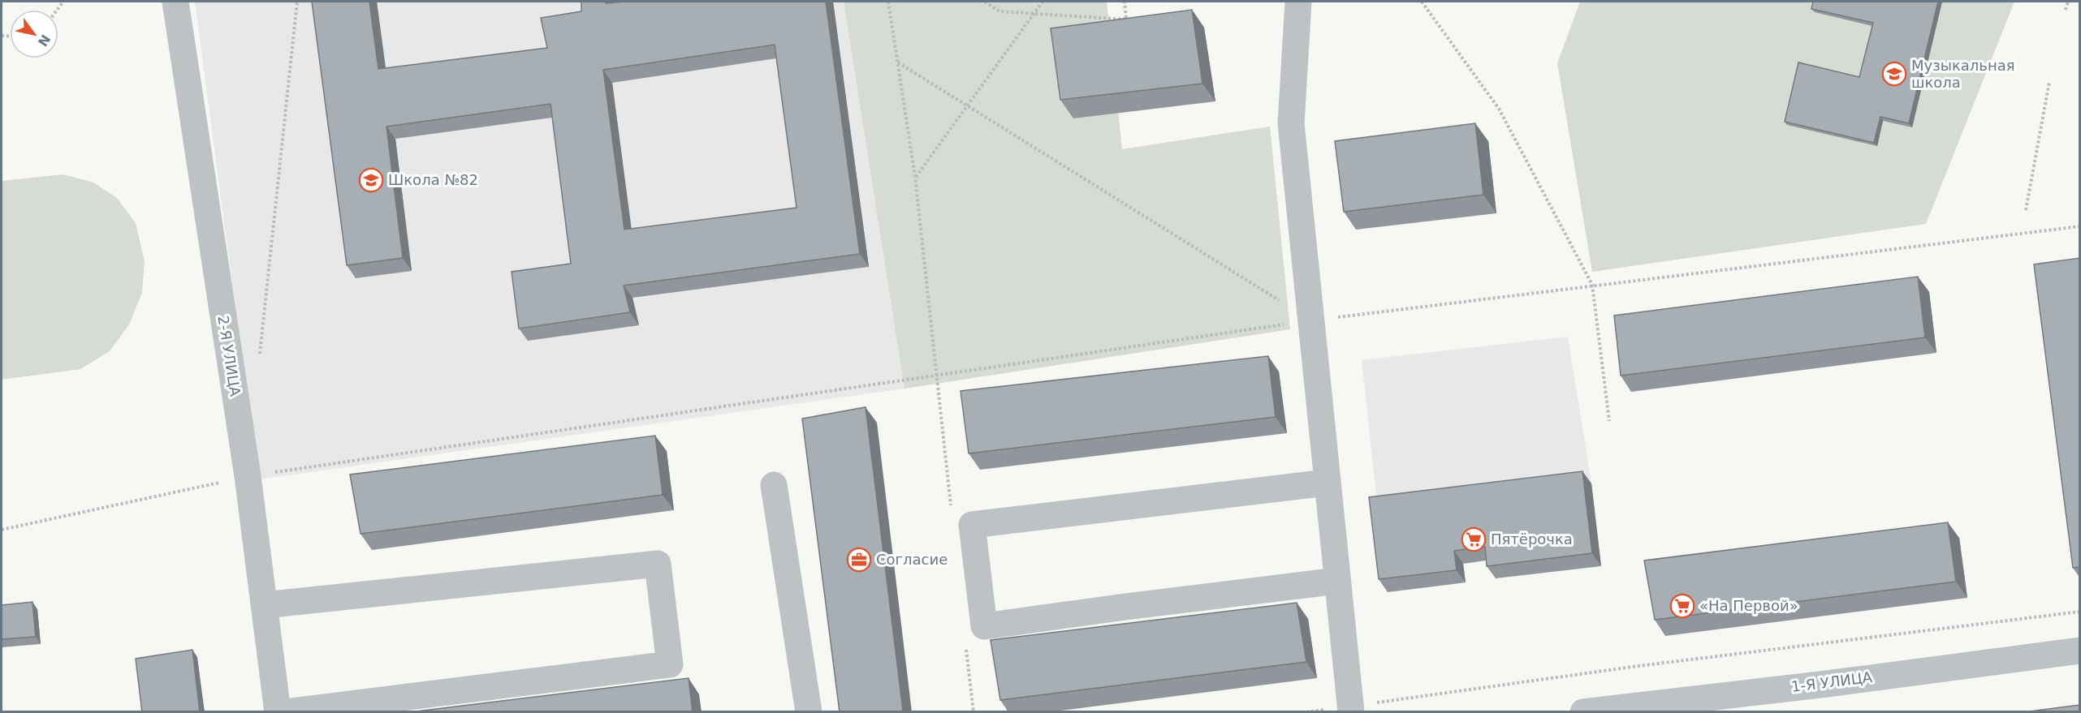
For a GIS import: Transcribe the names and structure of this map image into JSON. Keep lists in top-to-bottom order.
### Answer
{
  "streets": {
    "street": ["2-Я УЛИЦА", "1-Я УЛИЦА"]
  },
  "places": {
    "school or university": ["Музыкальная школа", "Школа №82"],
    "supermarket": ["Пятёрочка", "«На Первой»"],
    "office": ["Согласие"]
  },
  "north": "bottom right"
}
